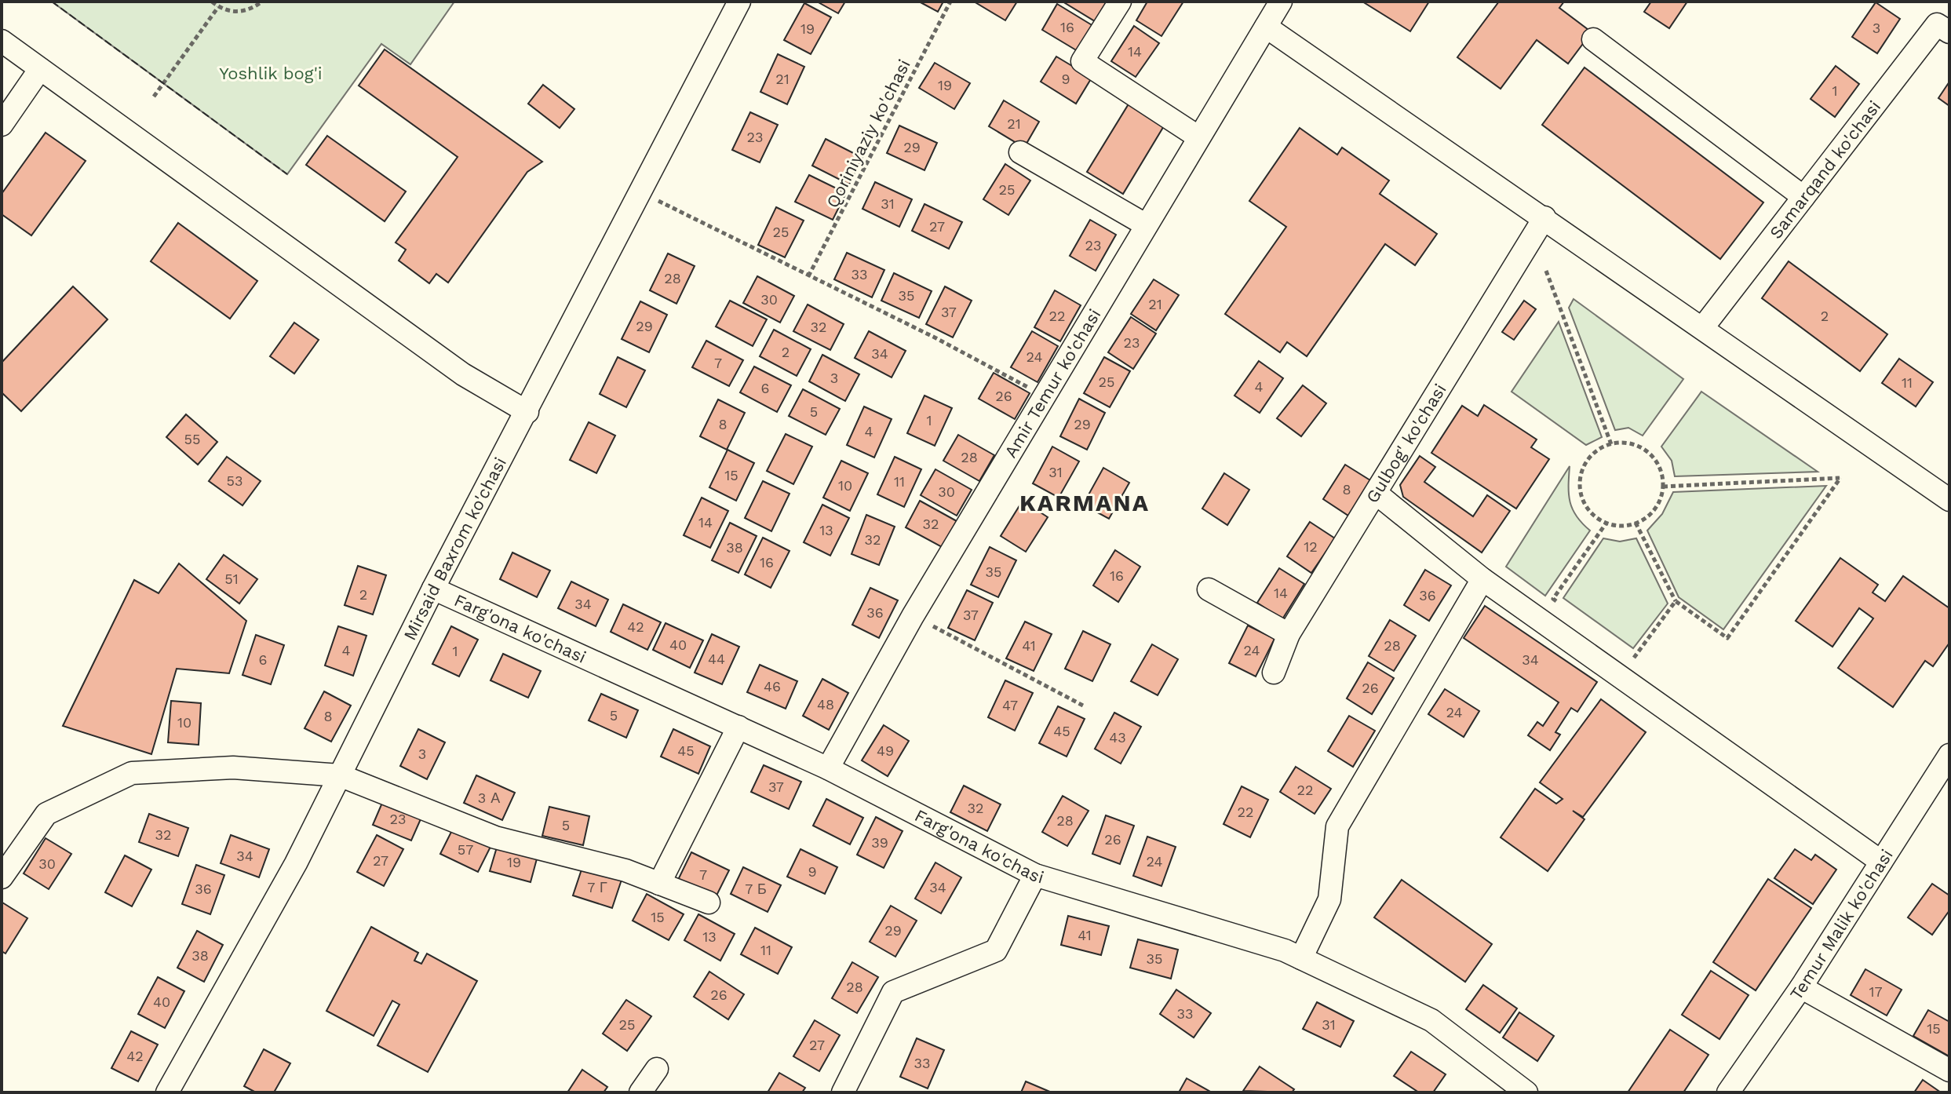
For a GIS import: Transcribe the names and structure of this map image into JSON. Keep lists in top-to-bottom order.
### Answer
{
  "streets": {
    "street": [
      "Samarqand ko'chasi",
      "Amir Temur ko'chasi",
      "Gulbog' ko'chasi",
      "Mirsaid Baxrom ko'chasi",
      "Farg'ona ko'chasi",
      "Temur Malik ko'chasi"
    ],
    "path": ["Qoriniyaziy ko'chasi"]
  },
  "crossings": [
    ["Amir Temur ko'chasi", "Farg'ona ko'chasi"],
    ["Mirsaid Baxrom ko'chasi", "Farg'ona ko'chasi"]
  ],
  "districts": ["KARMANA"],
  "parks": ["Yoshlik bog'i"],
  "house_numbers": [
    "16",
    "3",
    "19",
    "14",
    "21",
    "9",
    "19",
    "1",
    "21",
    "23",
    "29",
    "25",
    "31",
    "27",
    "25",
    "23",
    "33",
    "28",
    "35",
    "30",
    "21",
    "37",
    "22",
    "2",
    "29",
    "32",
    "23",
    "2",
    "34",
    "24",
    "7",
    "3",
    "25",
    "11",
    "4",
    "6",
    "26",
    "5",
    "1",
    "8",
    "29",
    "4",
    "55",
    "28",
    "31",
    "15",
    "53",
    "11",
    "10",
    "8",
    "30",
    "14",
    "32",
    "13",
    "32",
    "12",
    "38",
    "16",
    "35",
    "16",
    "51",
    "14",
    "2",
    "36",
    "34",
    "36",
    "37",
    "42",
    "40",
    "41",
    "28",
    "4",
    "24",
    "1",
    "44",
    "6",
    "34",
    "46",
    "26",
    "48",
    "47",
    "24",
    "5",
    "8",
    "10",
    "45",
    "43",
    "45",
    "49",
    "3",
    "37",
    "22",
    "3 А",
    "32",
    "22",
    "23",
    "28",
    "5",
    "32",
    "26",
    "39",
    "57",
    "34",
    "27",
    "24",
    "19",
    "30",
    "9",
    "7",
    "7 Г",
    "34",
    "36",
    "7 Б",
    "15",
    "29",
    "41",
    "13",
    "11",
    "38",
    "35",
    "28",
    "17",
    "26",
    "40",
    "33",
    "25",
    "31",
    "15",
    "27",
    "42",
    "33"
  ]
}
